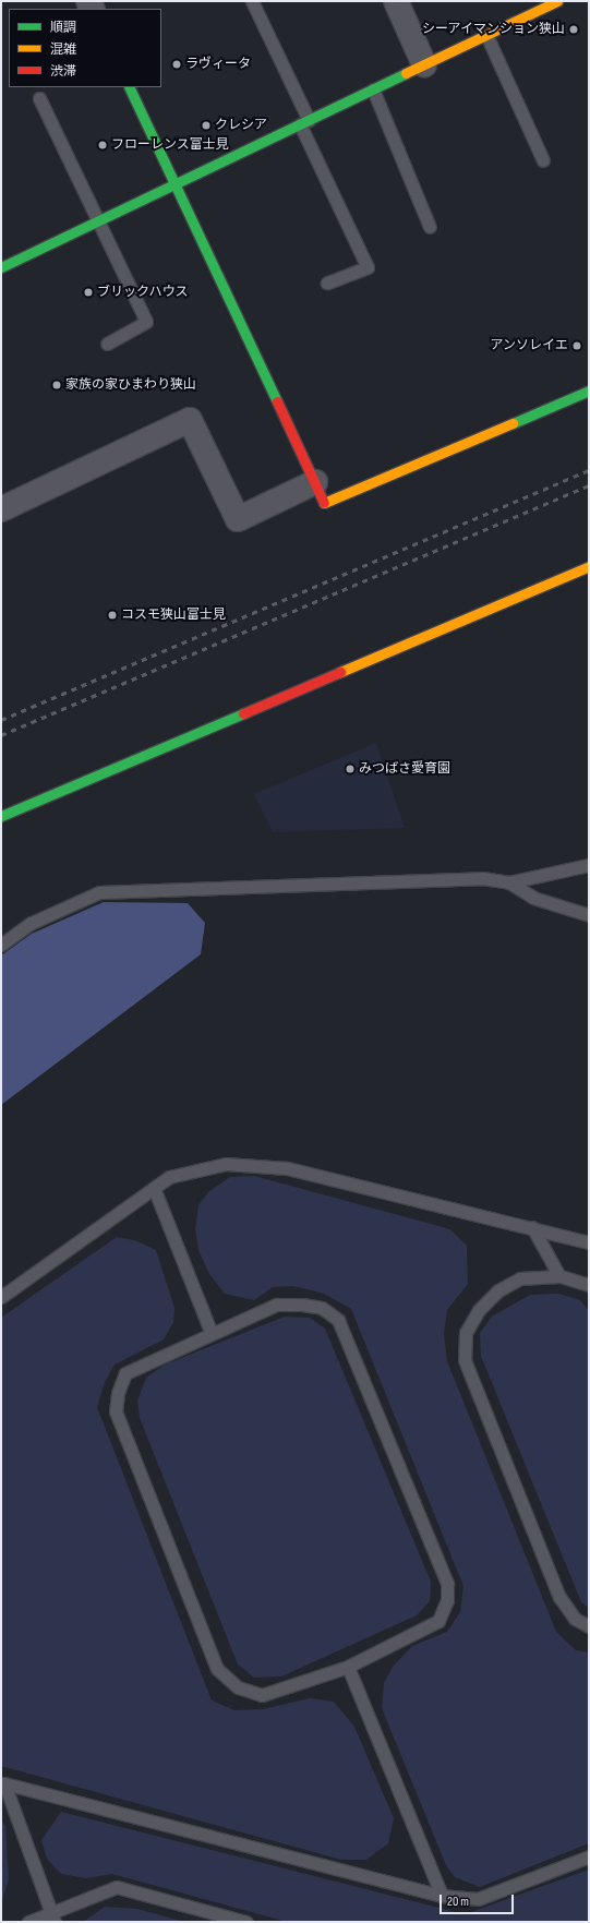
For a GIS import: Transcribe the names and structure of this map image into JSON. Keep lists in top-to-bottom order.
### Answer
{
  "places": [
    "シーアイマンション狭山",
    "ラヴィータ",
    "クレシア",
    "フローレンス富士見",
    "ブリックハウス",
    "アンソレイエ",
    "家族の家ひまわり狭山",
    "コスモ狭山富士見",
    "みつばさ愛育園"
  ],
  "legend": ["順調", "混雑", "渋滞"],
  "scale_bar": "20 m"
}
